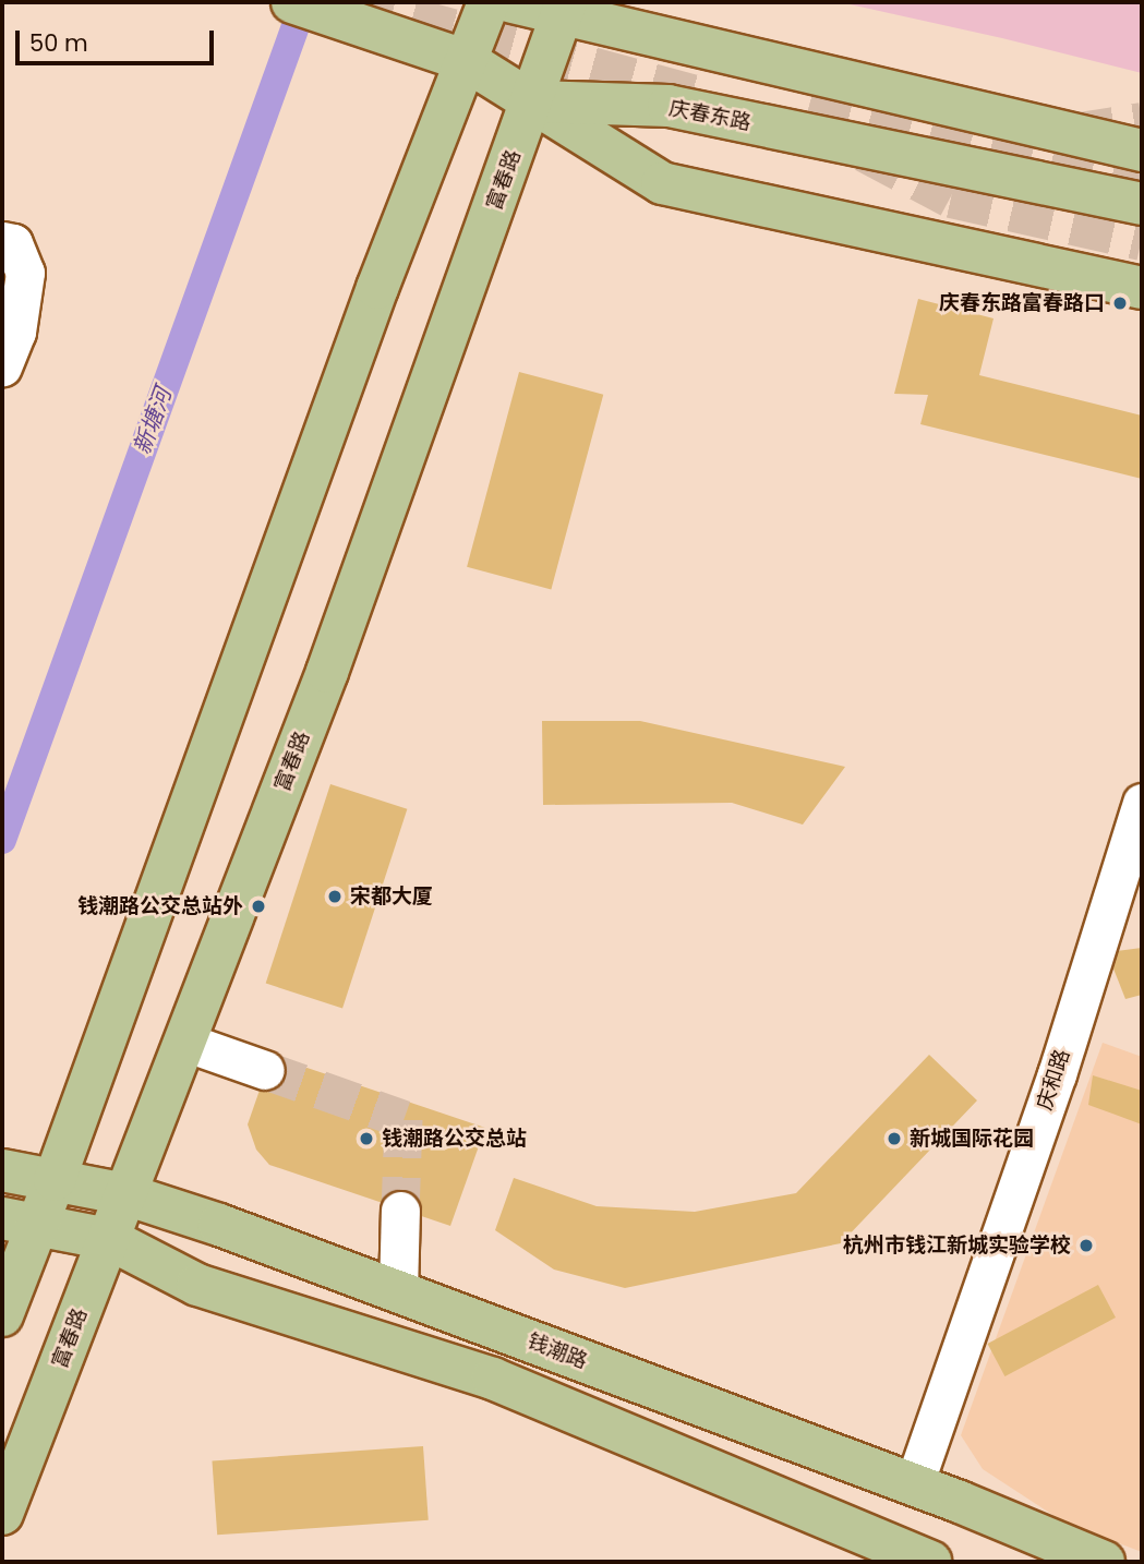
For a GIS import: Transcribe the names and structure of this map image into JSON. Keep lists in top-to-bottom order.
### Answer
{
  "streets": {
    "main road": ["庆春东路", "富春路", "钱潮路"],
    "street": ["庆和路"]
  },
  "crossings": [
    ["庆春东路", "富春路"],
    ["富春路", "钱潮路"],
    ["庆和路", "钱潮路"]
  ],
  "water": ["新塘河"],
  "places": [
    "庆春东路富春路口",
    "宋都大厦",
    "钱潮路公交总站外",
    "钱潮路公交总站",
    "新城国际花园",
    "杭州市钱江新城实验学校"
  ],
  "scale_bar": "50 m"
}
